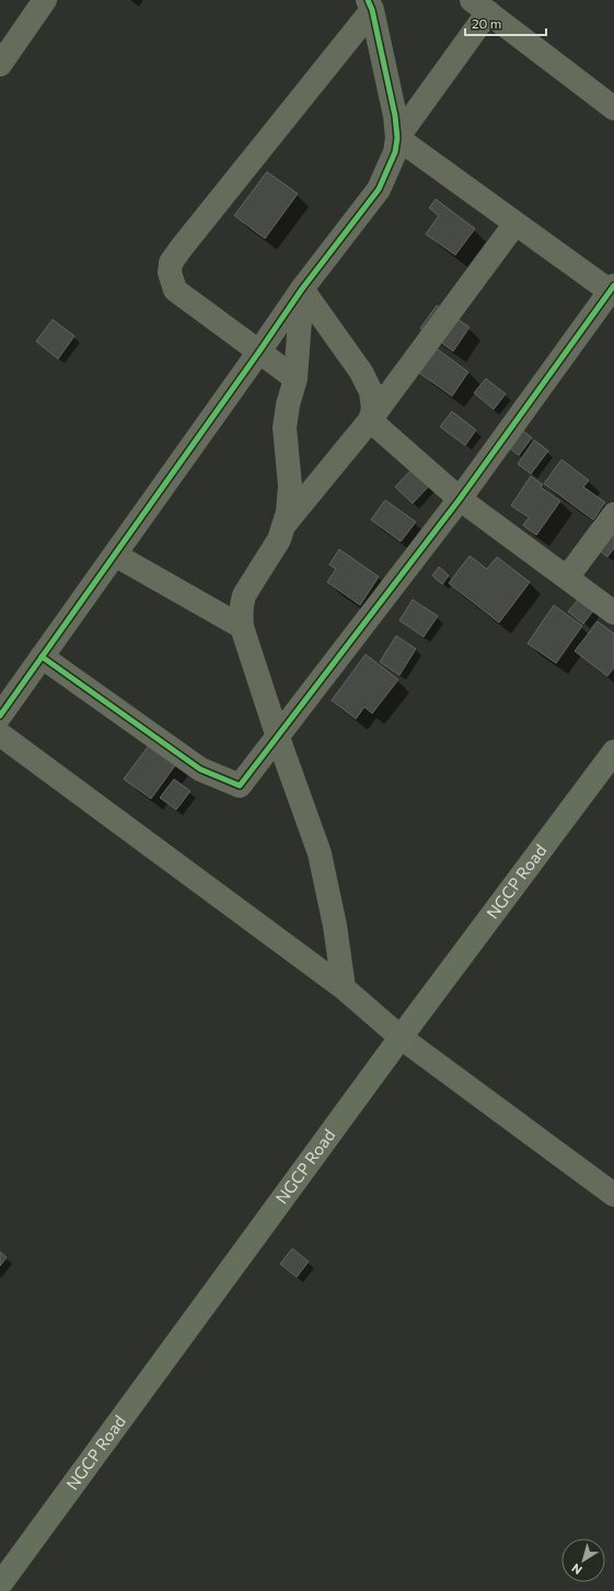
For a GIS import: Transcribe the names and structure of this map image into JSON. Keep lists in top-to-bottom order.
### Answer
{
  "streets": {
    "main road": ["NGCP Road"]
  },
  "scale_bar": "20 m",
  "north": "bottom left"
}
